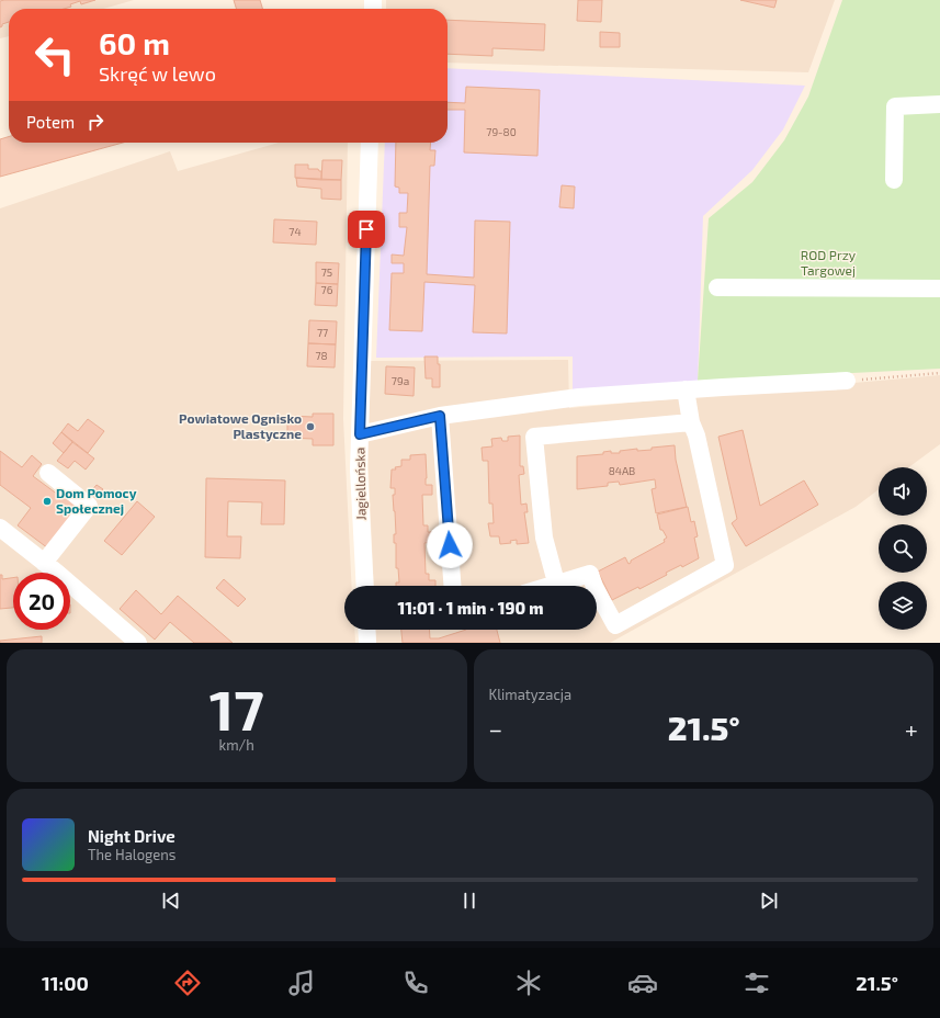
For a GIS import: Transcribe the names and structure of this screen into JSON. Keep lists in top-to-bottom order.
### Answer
{
  "streets": {
    "street": ["Jagiellońska"]
  },
  "parks": ["ROD Przy Targowej"],
  "places": ["Powiatowe Ognisko Plastyczne", "Dom Pomocy Społecznej"],
  "house_numbers": [
    "79-80",
    "74",
    "75",
    "76",
    "77",
    "78",
    "79a",
    "84AB"
  ],
  "page": {
    "turn": ["60 m", "Skręć w lewo"],
    "then": "Potem",
    "limit": "20",
    "trip": "11:01 · 1 min · 190 m",
    "tile": [
      ["17", "km/h"],
      "Klimatyzacja"
    ],
    "heat": ["−", "21.5°", "+"],
    "song": ["Night Drive", "The Halogens"],
    "tabs": ["11:00", "21.5°"]
  }
}
